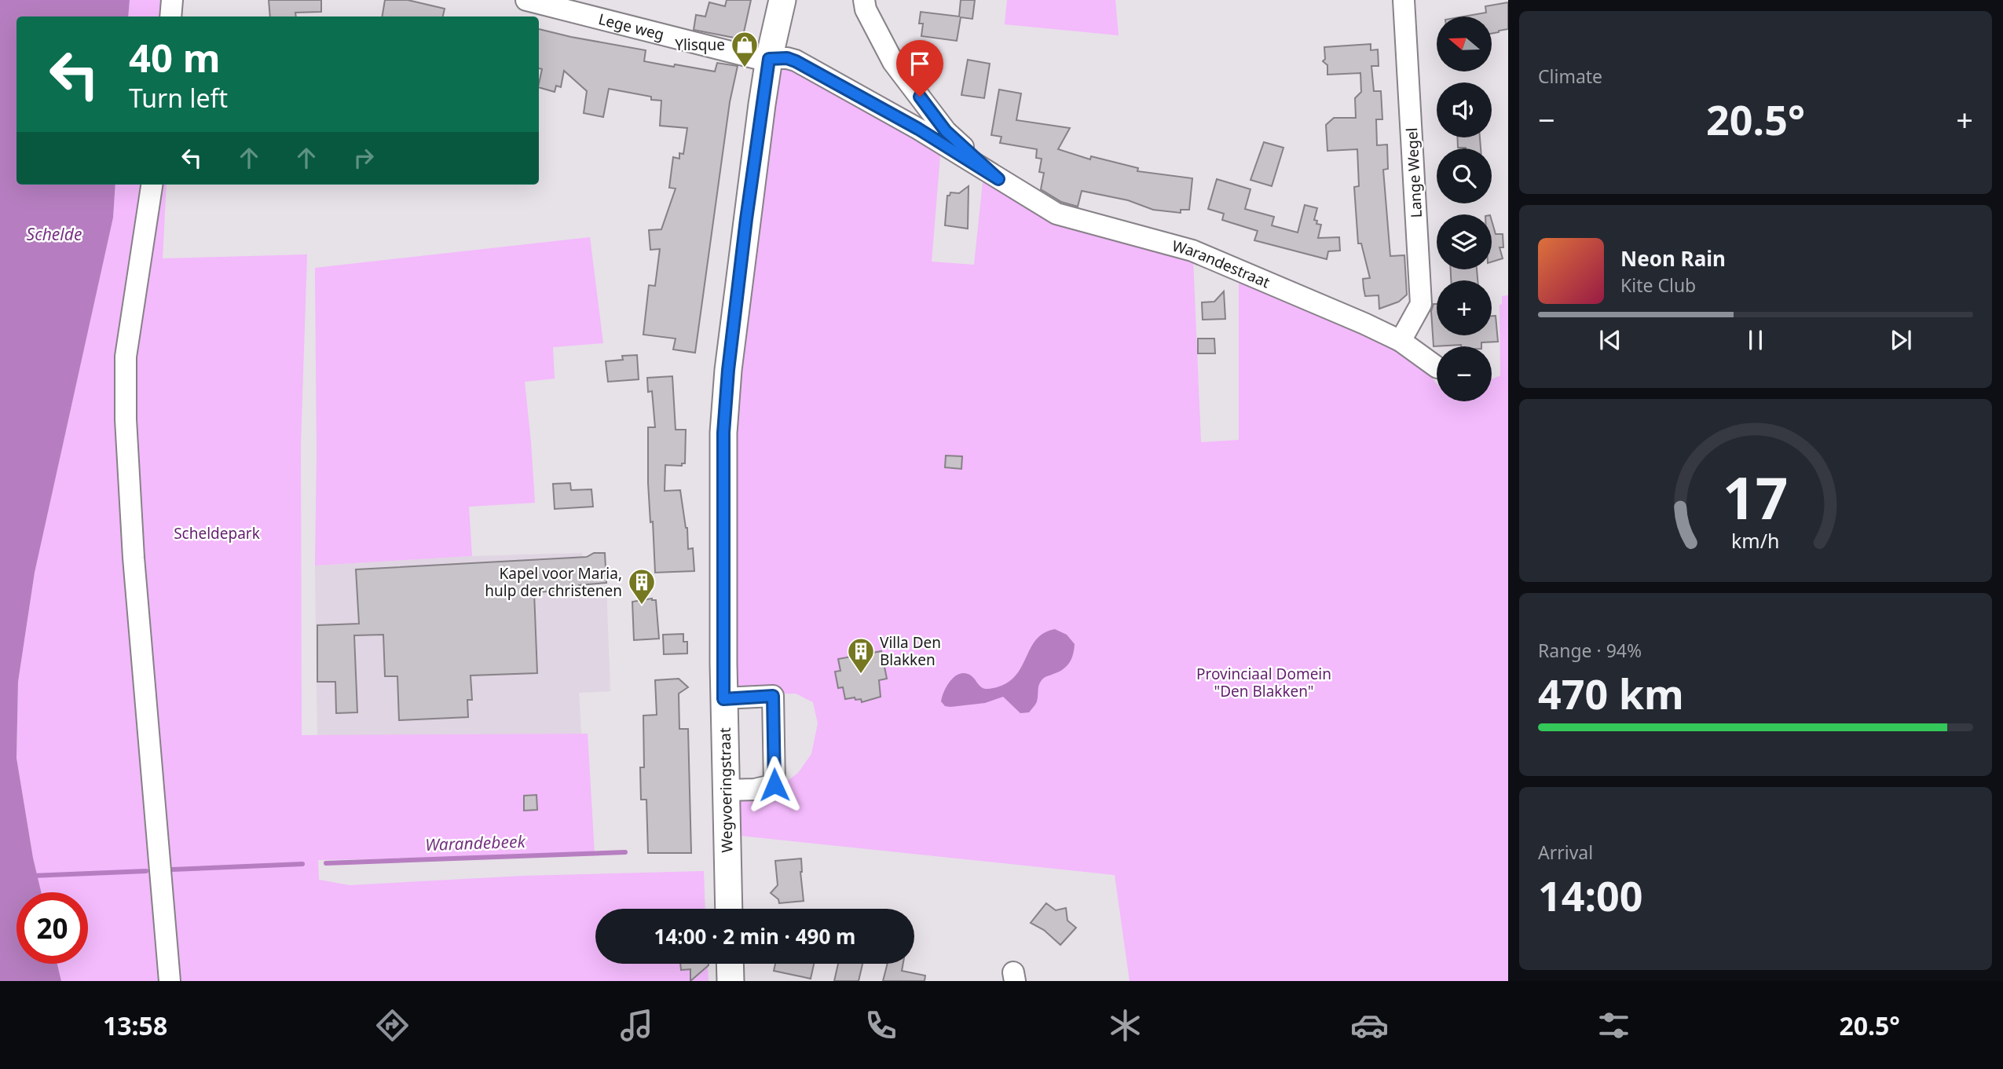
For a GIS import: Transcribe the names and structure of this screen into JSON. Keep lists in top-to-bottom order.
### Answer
{
  "streets": {
    "main road": ["Wegvoeringstraat"],
    "street": ["Lege weg", "Lange Wegel", "Warandestraat"]
  },
  "crossings": [
    ["Lege weg", "Warandestraat"],
    ["Lege weg", "Wegvoeringstraat"],
    ["Lange Wegel", "Warandestraat"],
    ["Warandestraat", "Wegvoeringstraat"]
  ],
  "water": ["Schelde", "Warandebeek"],
  "parks": ["Scheldepark", "Provinciaal Domein \"Den Blakken\""],
  "places": {
    "shop": ["Ylisque"],
    "building": ["Kapel voor Maria, hulp der christenen", "Villa Den Blakken"]
  },
  "north": "left",
  "page": {
    "tile": [
      "Climate",
      ["Range · 94%", "470 km"],
      ["Arrival", "14:00"]
    ],
    "map_buttons": ["+", "−"],
    "turn": ["40 m", "Turn left"],
    "heat": ["−", "20.5°", "+"],
    "song": ["Neon Rain", "Kite Club"],
    "limit": "20",
    "trip": "14:00 · 2 min · 490 m",
    "tabs": ["13:58", "20.5°"],
    "gauge": ["17", "km/h"]
  }
}
